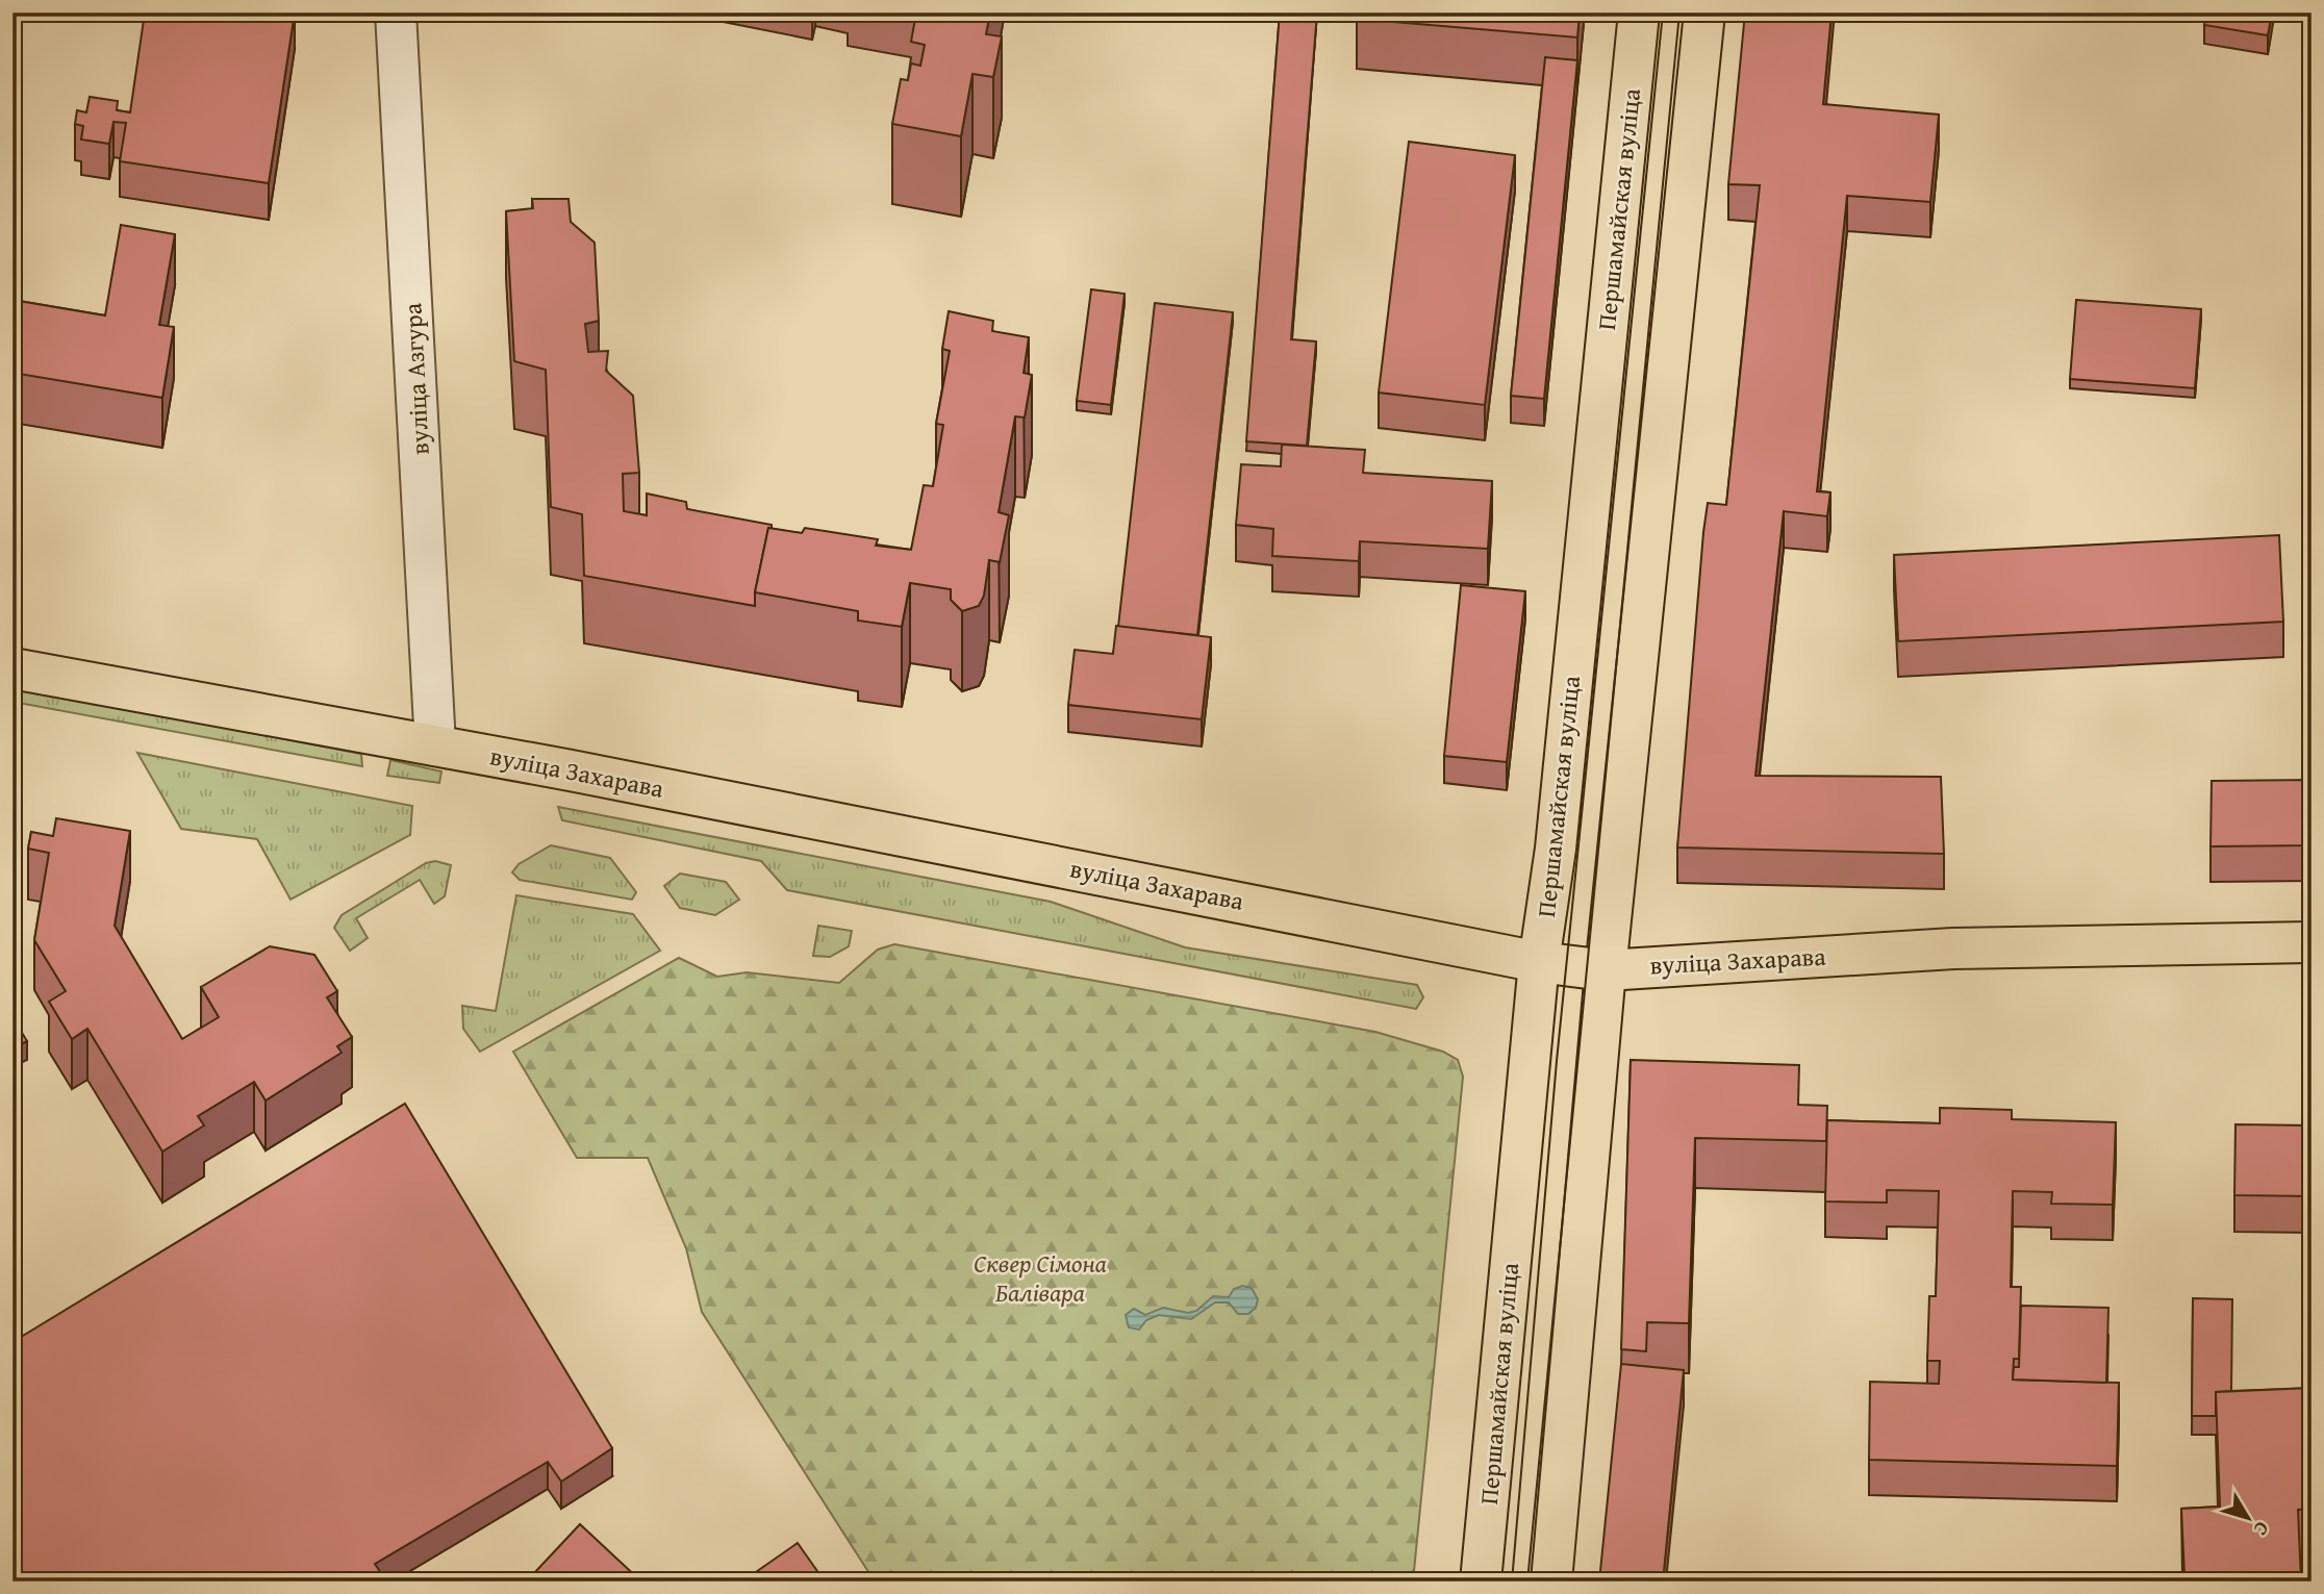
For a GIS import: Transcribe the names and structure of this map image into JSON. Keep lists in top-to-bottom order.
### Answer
{
  "streets": {
    "main road": ["Першамайская вуліца", "вуліца Захарава"],
    "street": ["вуліца Азгура"]
  },
  "crossings": [
    ["Першамайская вуліца", "вуліца Захарава"],
    ["вуліца Азгура", "вуліца Захарава"]
  ],
  "parks": ["Сквер Сімона Балівара"],
  "north": "bottom right"
}
